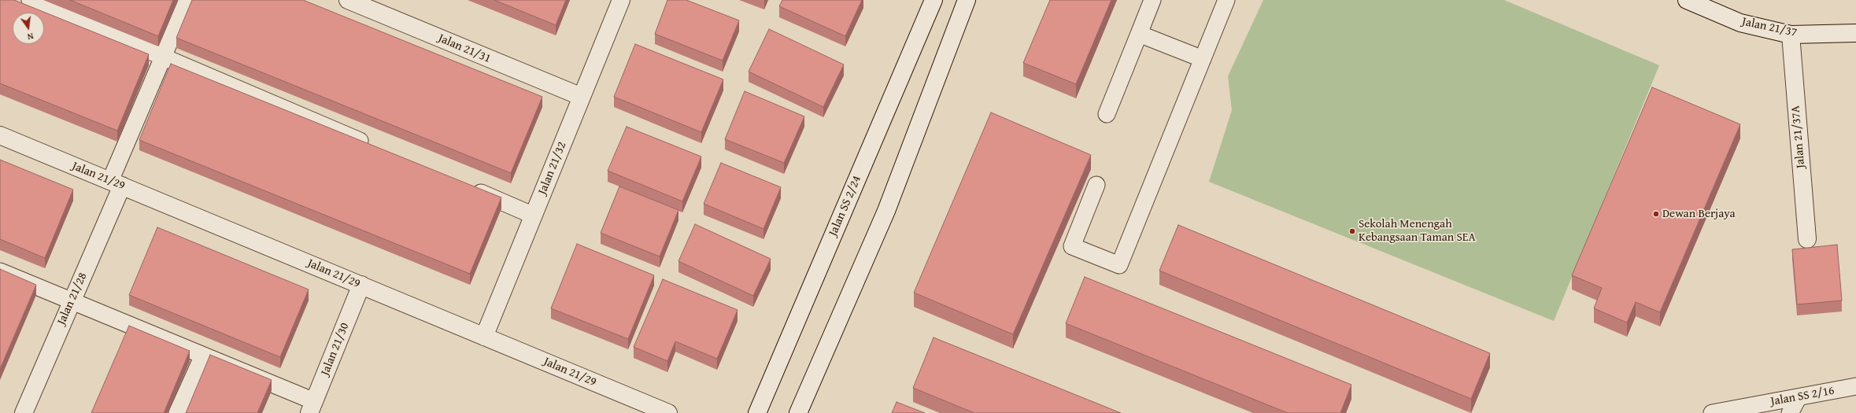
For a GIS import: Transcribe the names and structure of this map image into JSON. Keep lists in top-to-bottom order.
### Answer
{
  "streets": {
    "street": [
      "Jalan 21/37",
      "Jalan 21/31",
      "Jalan 21/37A",
      "Jalan 21/32",
      "Jalan 21/29",
      "Jalan SS 2/24",
      "Jalan 21/28",
      "Jalan 21/30"
    ],
    "lane": ["Jalan SS 2/16"]
  },
  "crossings": [
    ["Jalan 21/37", "Jalan 21/37A"],
    ["Jalan 21/31", "Jalan 21/32"],
    ["Jalan 21/32", "Jalan 21/29"],
    ["Jalan 21/29", "Jalan 21/28"],
    ["Jalan 21/29", "Jalan 21/30"]
  ],
  "places": ["Dewan Berjaya", "Sekolah Menengah Kebangsaan Taman SEA"],
  "north": "bottom"
}
